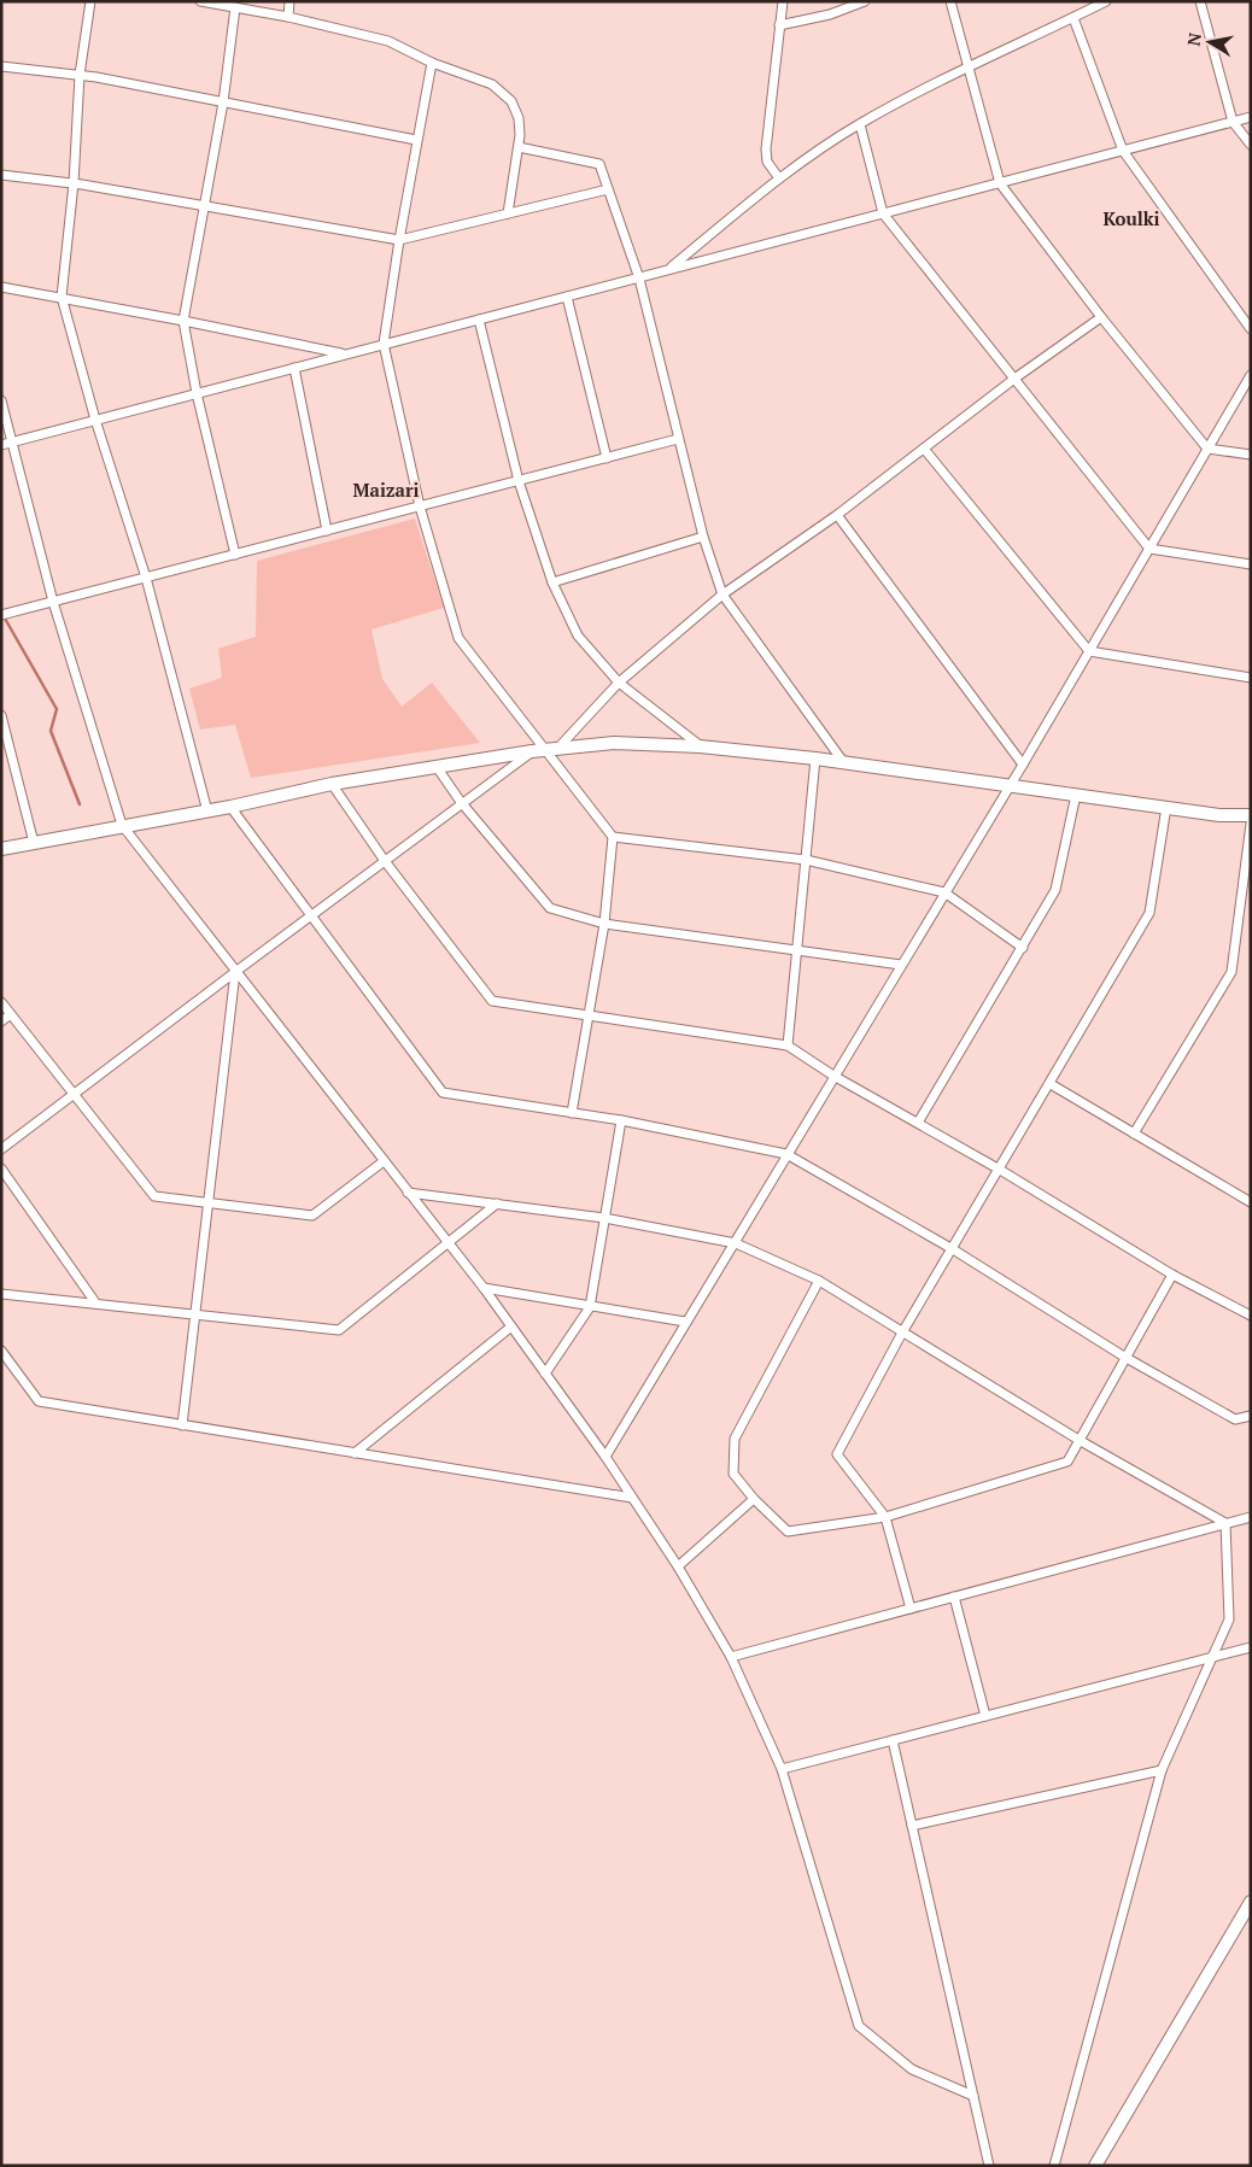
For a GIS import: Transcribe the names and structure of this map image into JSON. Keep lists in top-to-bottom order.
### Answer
{
  "districts": ["Koulki", "Maizari"],
  "north": "left"
}
